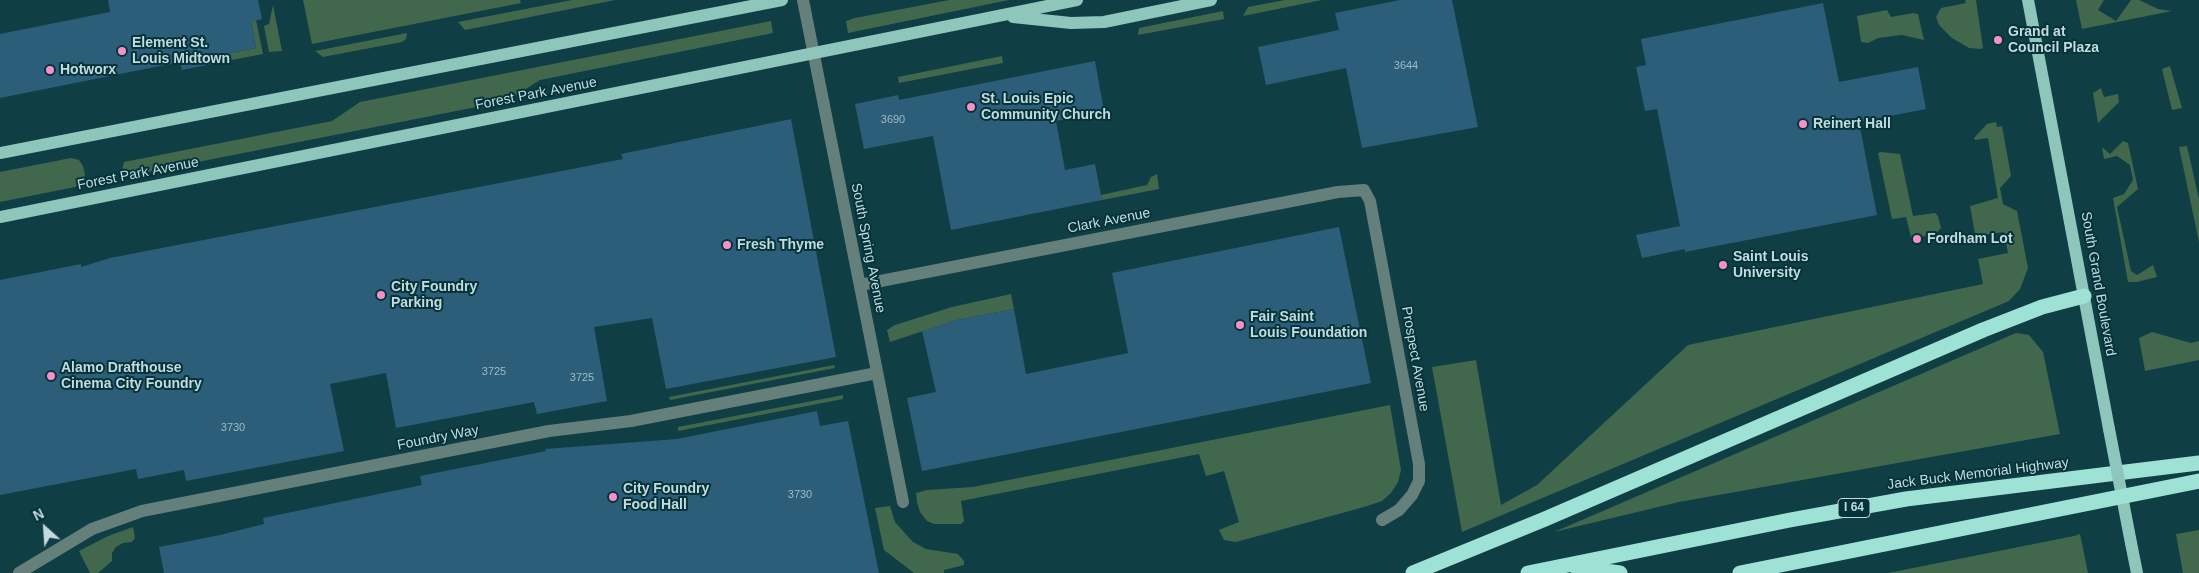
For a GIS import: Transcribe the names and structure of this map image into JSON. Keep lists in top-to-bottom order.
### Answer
{
  "streets": {
    "highway": ["Jack Buck Memorial Highway", "I 64"],
    "main road": ["Forest Park Avenue", "South Grand Boulevard"],
    "street": [
      "Clark Avenue",
      "South Spring Avenue",
      "Prospect Avenue",
      "Foundry Way"
    ]
  },
  "crossings": [
    ["Forest Park Avenue", "South Spring Avenue"],
    ["Clark Avenue", "South Spring Avenue"],
    ["Clark Avenue", "Prospect Avenue"],
    ["South Spring Avenue", "Foundry Way"]
  ],
  "places": [
    "Grand at Council Plaza",
    "Element St. Louis Midtown",
    "Hotworx",
    "St. Louis Epic Community Church",
    "Reinert Hall",
    "Fordham Lot",
    "Fresh Thyme",
    "Saint Louis University",
    "City Foundry Parking",
    "Fair Saint Louis Foundation",
    "Alamo Drafthouse Cinema City Foundry",
    "City Foundry Food Hall"
  ],
  "house_numbers": [
    "3644",
    "3690",
    "3725",
    "3725",
    "3730",
    "3730"
  ],
  "north": "top left"
}
